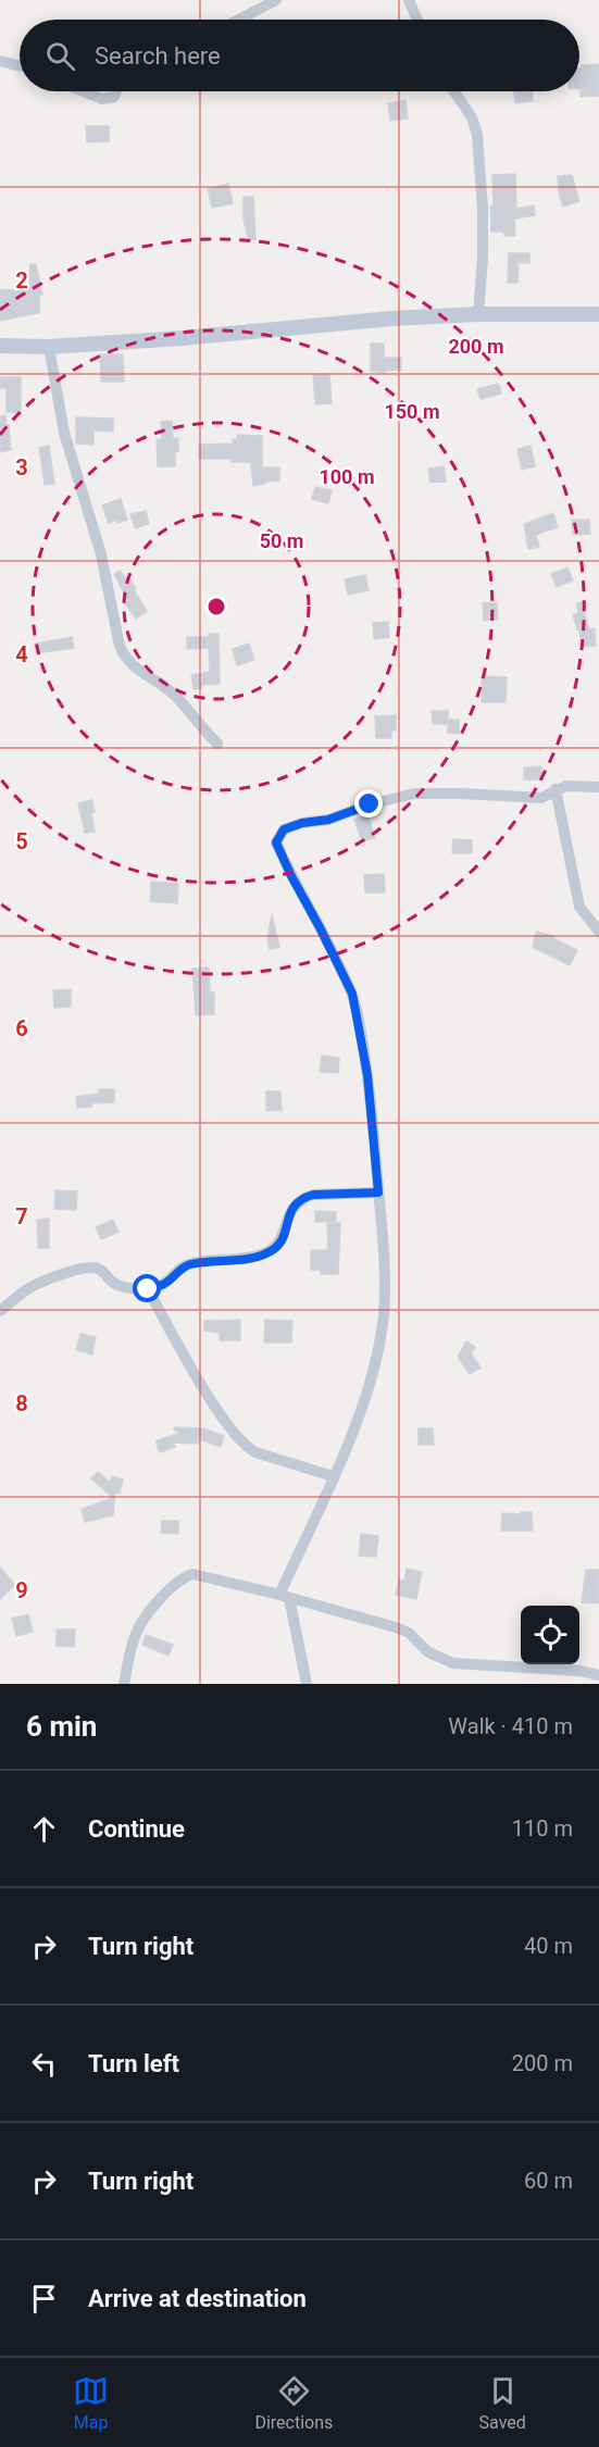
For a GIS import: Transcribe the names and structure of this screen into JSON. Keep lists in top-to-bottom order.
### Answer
{
  "page": {
    "search": "Search here",
    "heading": ["6 min", "Walk · 410 m"],
    "list": [
      ["Continue", "110 m"],
      ["Turn right", "40 m"],
      ["Turn left", "200 m"],
      ["Turn right", "60 m"],
      "Arrive at destination"
    ],
    "nav": ["Map", "Directions", "Saved"]
  },
  "grid": {
    "rows": [
      "2",
      "3",
      "4",
      "5",
      "6",
      "7",
      "8",
      "9"
    ]
  },
  "rings": [
    "200 m",
    "150 m",
    "100 m",
    "50 m"
  ]
}
